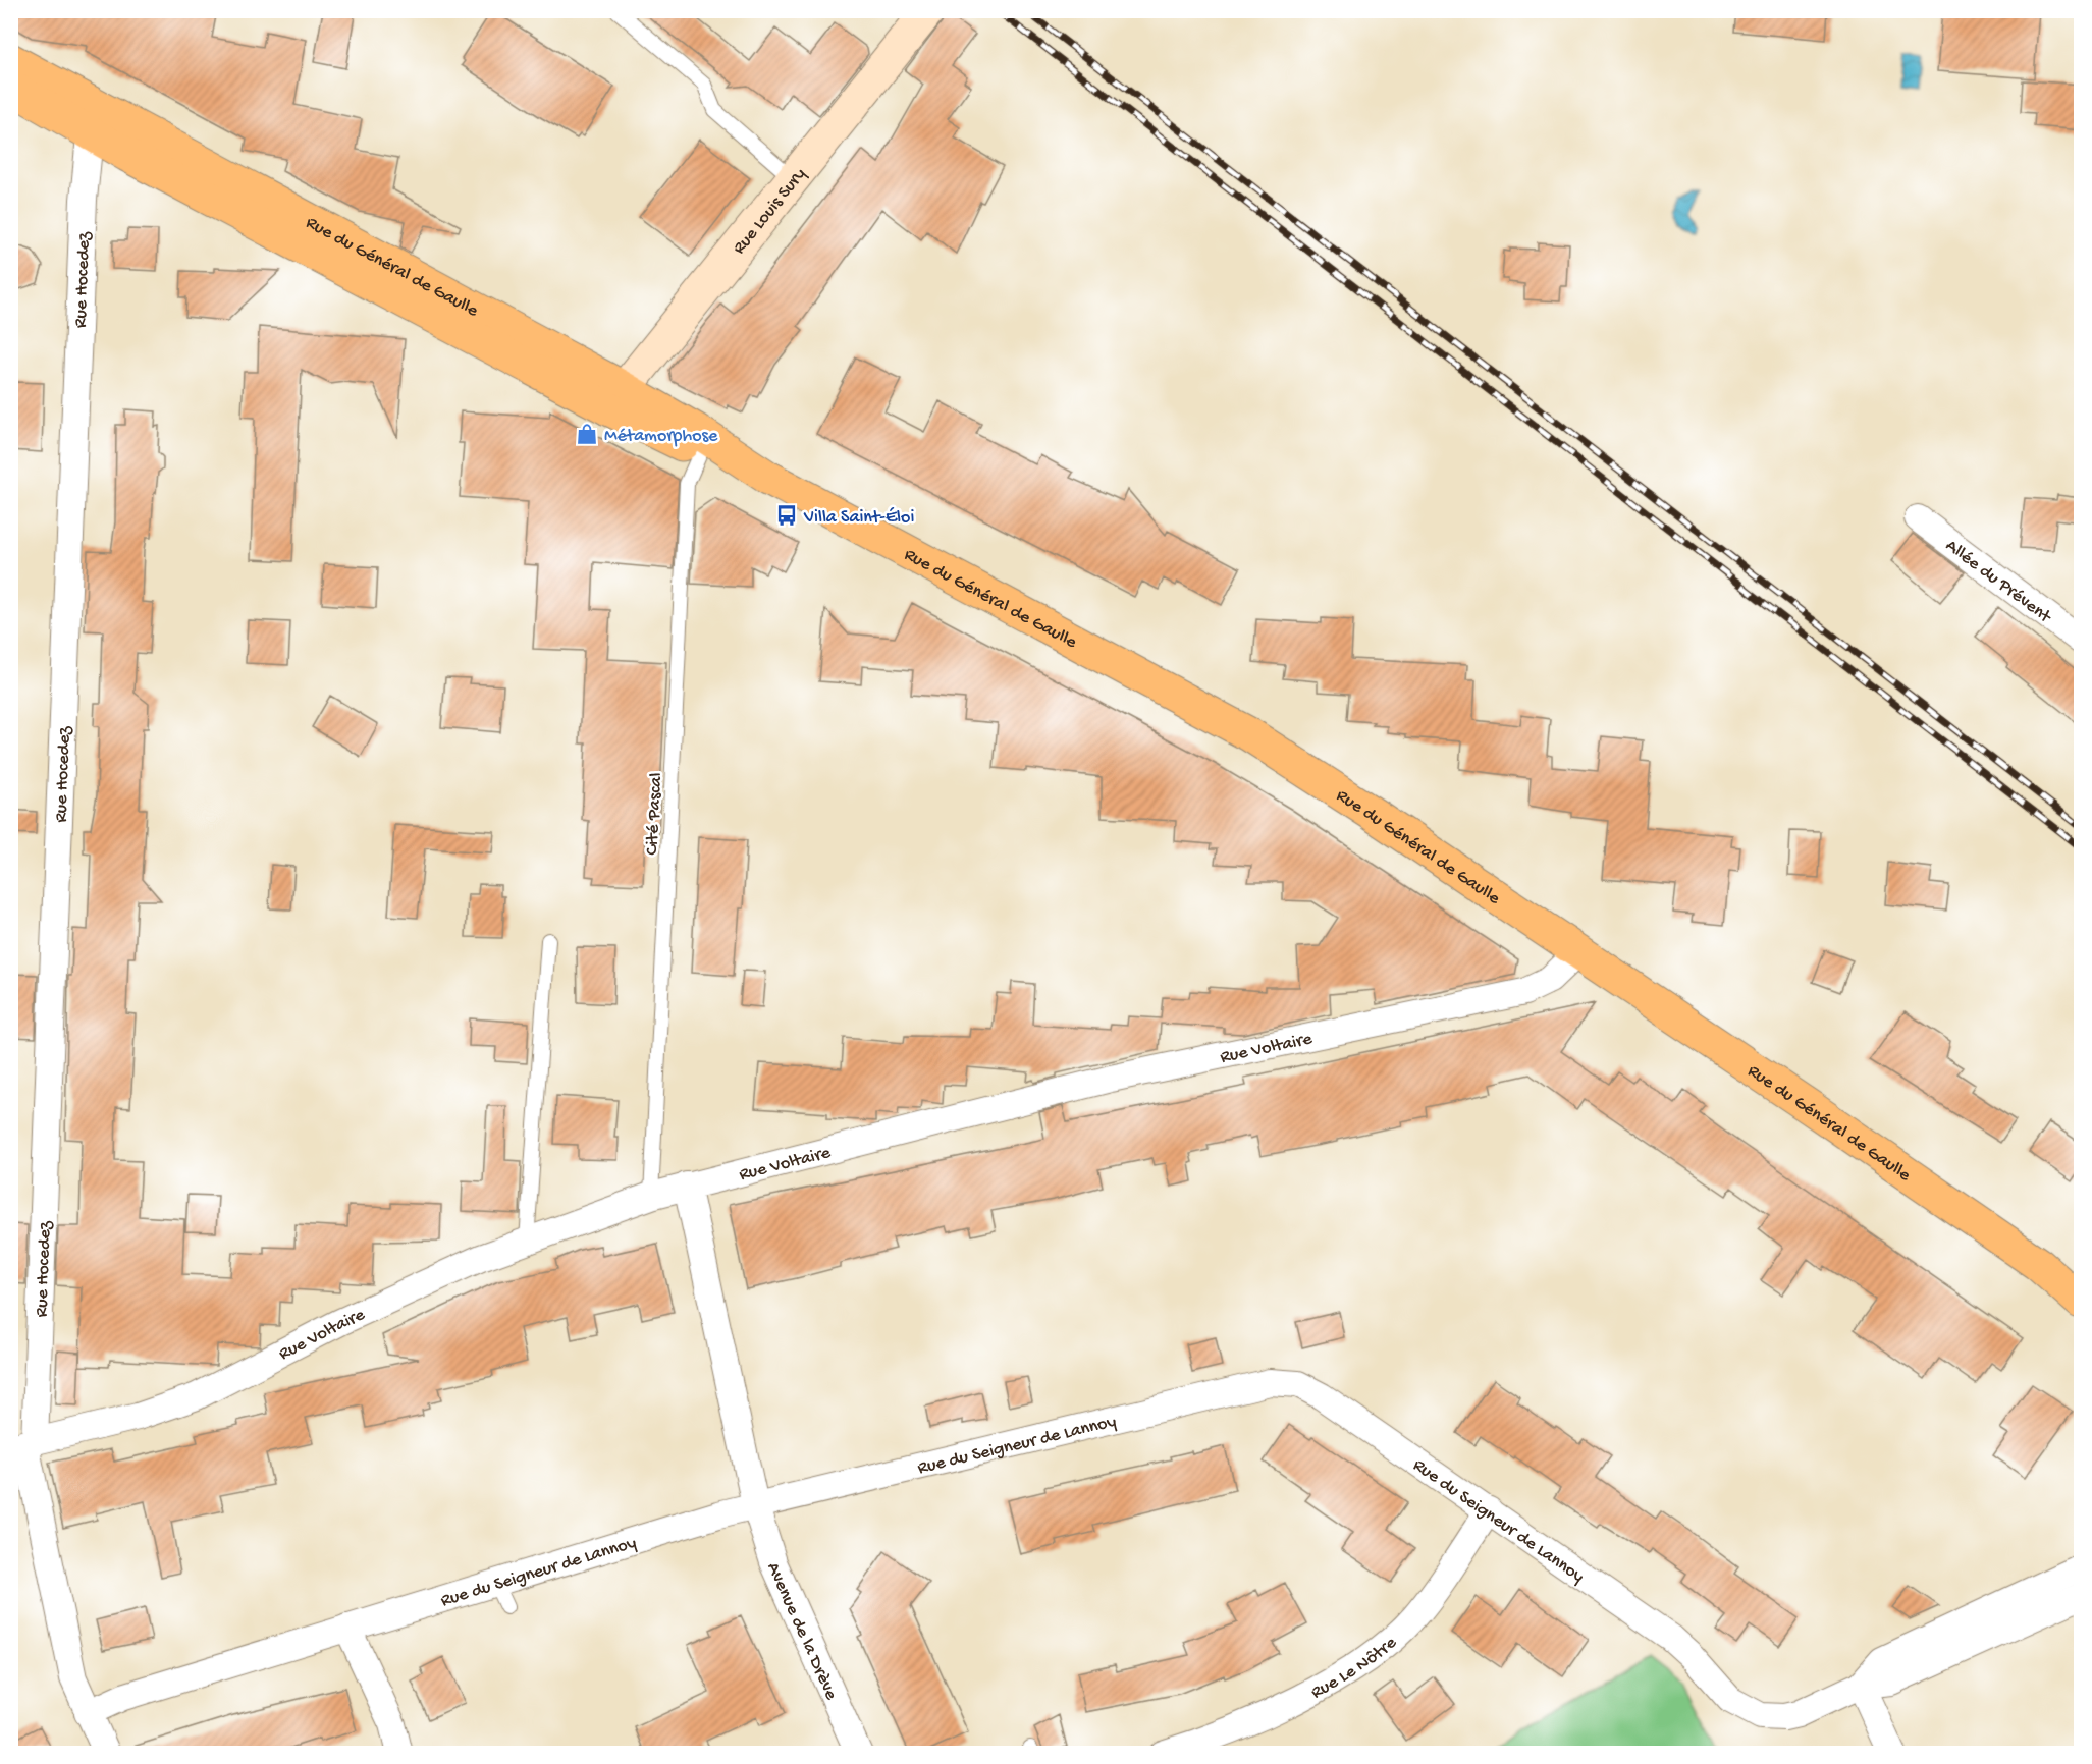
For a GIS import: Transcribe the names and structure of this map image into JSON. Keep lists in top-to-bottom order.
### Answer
{
  "streets": {
    "main road": ["Rue Louis Sury", "Rue du Général de Gaulle"],
    "street": [
      "Rue Hocedez",
      "Allée du Prévent",
      "Rue Voltaire",
      "Rue du Seigneur de Lannoy",
      "Avenue de la Drève",
      "Rue Le Nôtre"
    ],
    "lane": ["Cité Pascal"]
  },
  "crossings": [
    ["Rue Louis Sury", "Rue du Général de Gaulle"],
    ["Rue du Général de Gaulle", "Rue Hocedez"],
    ["Rue du Général de Gaulle", "Cité Pascal"],
    ["Rue du Général de Gaulle", "Rue Voltaire"],
    ["Rue Hocedez", "Rue Voltaire"],
    ["Rue Hocedez", "Rue du Seigneur de Lannoy"],
    ["Cité Pascal", "Rue Voltaire"],
    ["Rue Voltaire", "Avenue de la Drève"],
    ["Rue du Seigneur de Lannoy", "Avenue de la Drève"],
    ["Rue du Seigneur de Lannoy", "Rue Le Nôtre"]
  ],
  "places": {
    "shop": ["Métamorphose"],
    "bus stop": ["Villa Saint-Éloi"]
  }
}
